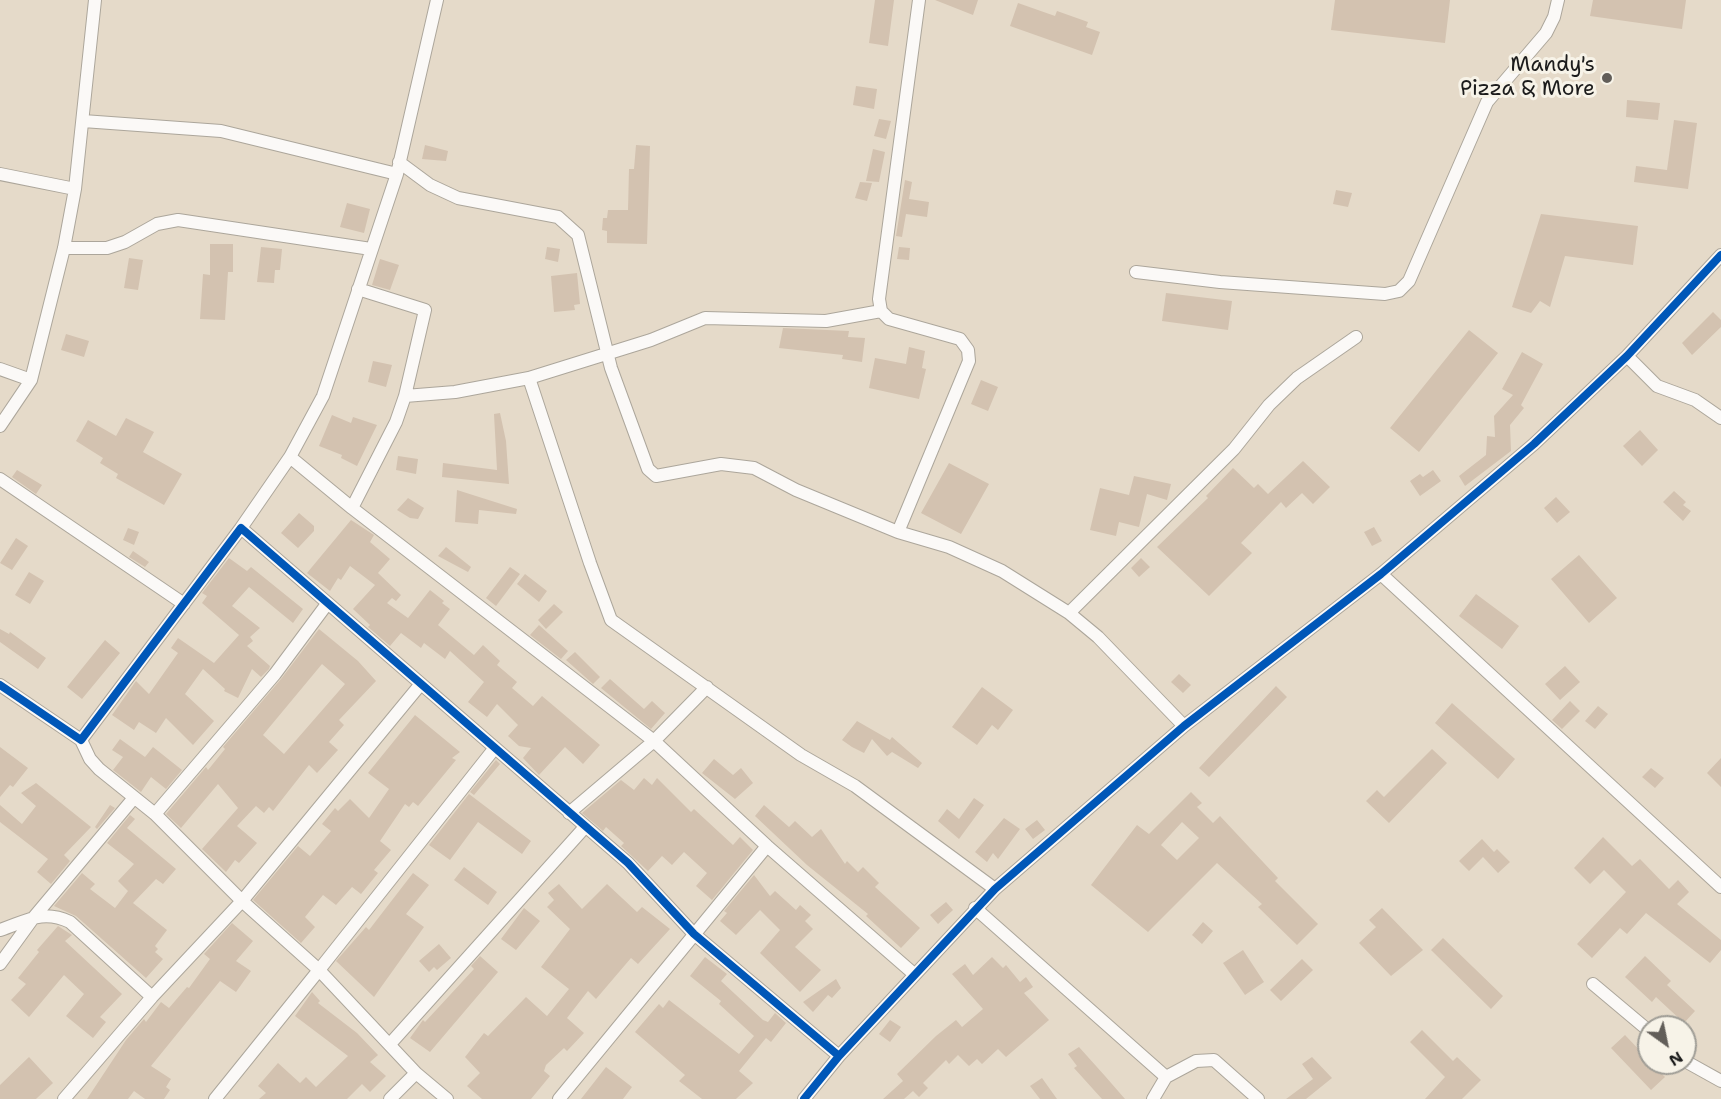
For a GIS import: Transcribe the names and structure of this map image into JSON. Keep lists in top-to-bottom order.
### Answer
{
  "places": ["Mandy's Pizza & More"],
  "north": "bottom right"
}
